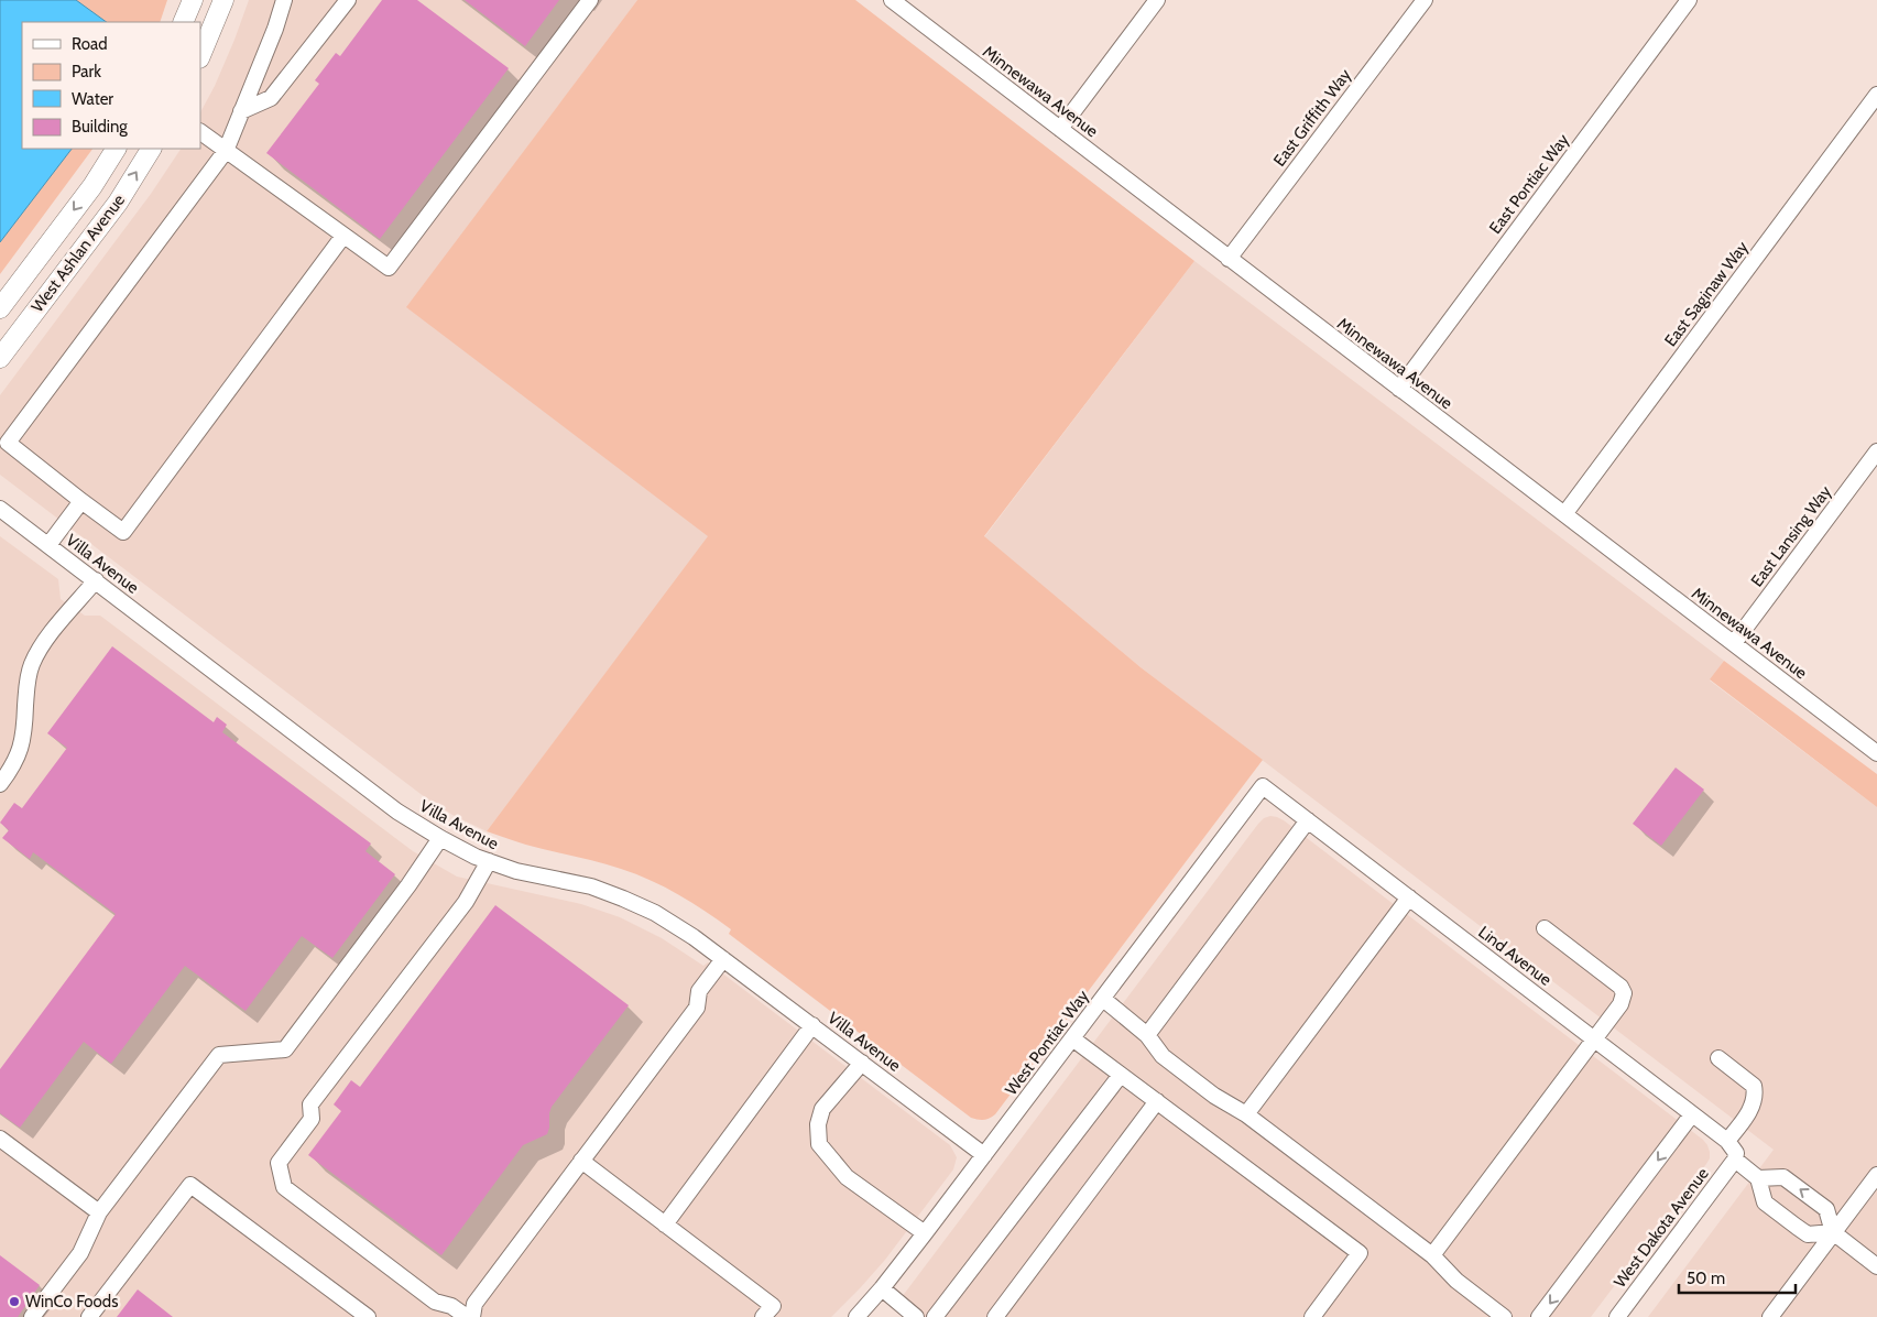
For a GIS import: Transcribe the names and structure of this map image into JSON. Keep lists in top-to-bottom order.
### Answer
{
  "streets": {
    "main road": ["West Ashlan Avenue"],
    "street": [
      "Minnewawa Avenue",
      "East Griffith Way",
      "East Pontiac Way",
      "East Saginaw Way",
      "East Lansing Way",
      "Villa Avenue",
      "Lind Avenue",
      "West Pontiac Way",
      "West Dakota Avenue"
    ]
  },
  "crossings": [
    ["Minnewawa Avenue", "East Griffith Way"],
    ["Minnewawa Avenue", "East Pontiac Way"],
    ["Minnewawa Avenue", "East Saginaw Way"],
    ["Minnewawa Avenue", "East Lansing Way"],
    ["Villa Avenue", "West Pontiac Way"],
    ["Lind Avenue", "West Pontiac Way"]
  ],
  "places": ["WinCo Foods"],
  "legend": [
    "Road",
    "Park",
    "Water",
    "Building"
  ],
  "scale_bar": "50 m"
}
